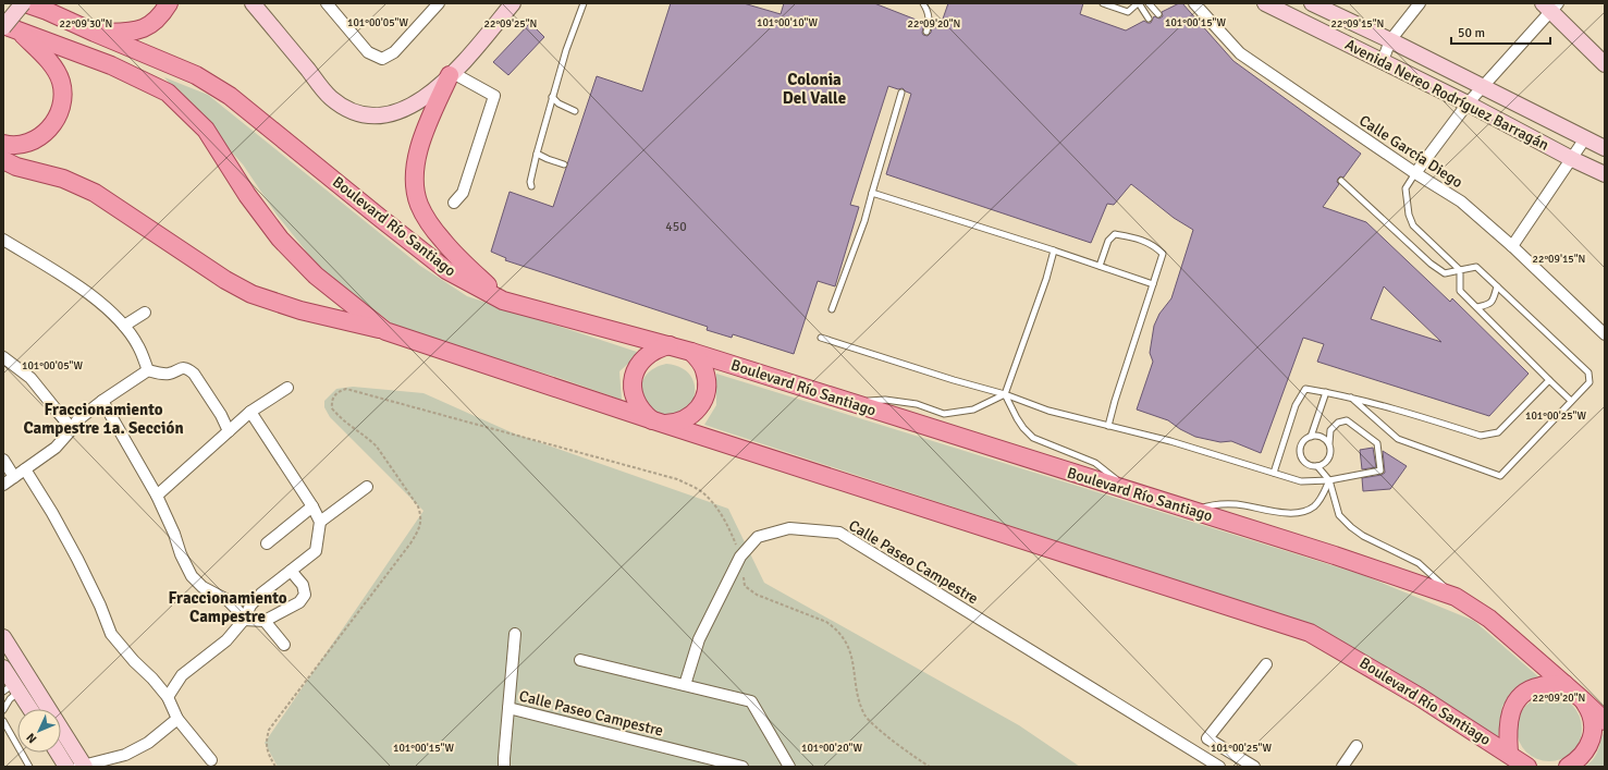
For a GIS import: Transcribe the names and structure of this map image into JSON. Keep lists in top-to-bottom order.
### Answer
{
  "streets": {
    "main road": ["Boulevard Río Santiago"],
    "street": ["Avenida Nereo Rodríguez Barragán", "Calle García Diego", "Calle Paseo Campestre"]
  },
  "districts": ["Colonia Del Valle", "Fraccionamiento Campestre 1a. Sección", "Fraccionamiento Campestre"],
  "house_numbers": ["450"],
  "scale_bar": "50 m",
  "north": "bottom left",
  "coordinates": [
    "101°00'05\"W",
    "101°00'10\"W",
    "101°00'15\"W",
    "22°09'30\"N",
    "22°09'25\"N",
    "22°09'20\"N",
    "22°09'15\"N",
    "101°00'25\"W",
    "101°00'20\"W"
  ]
}
